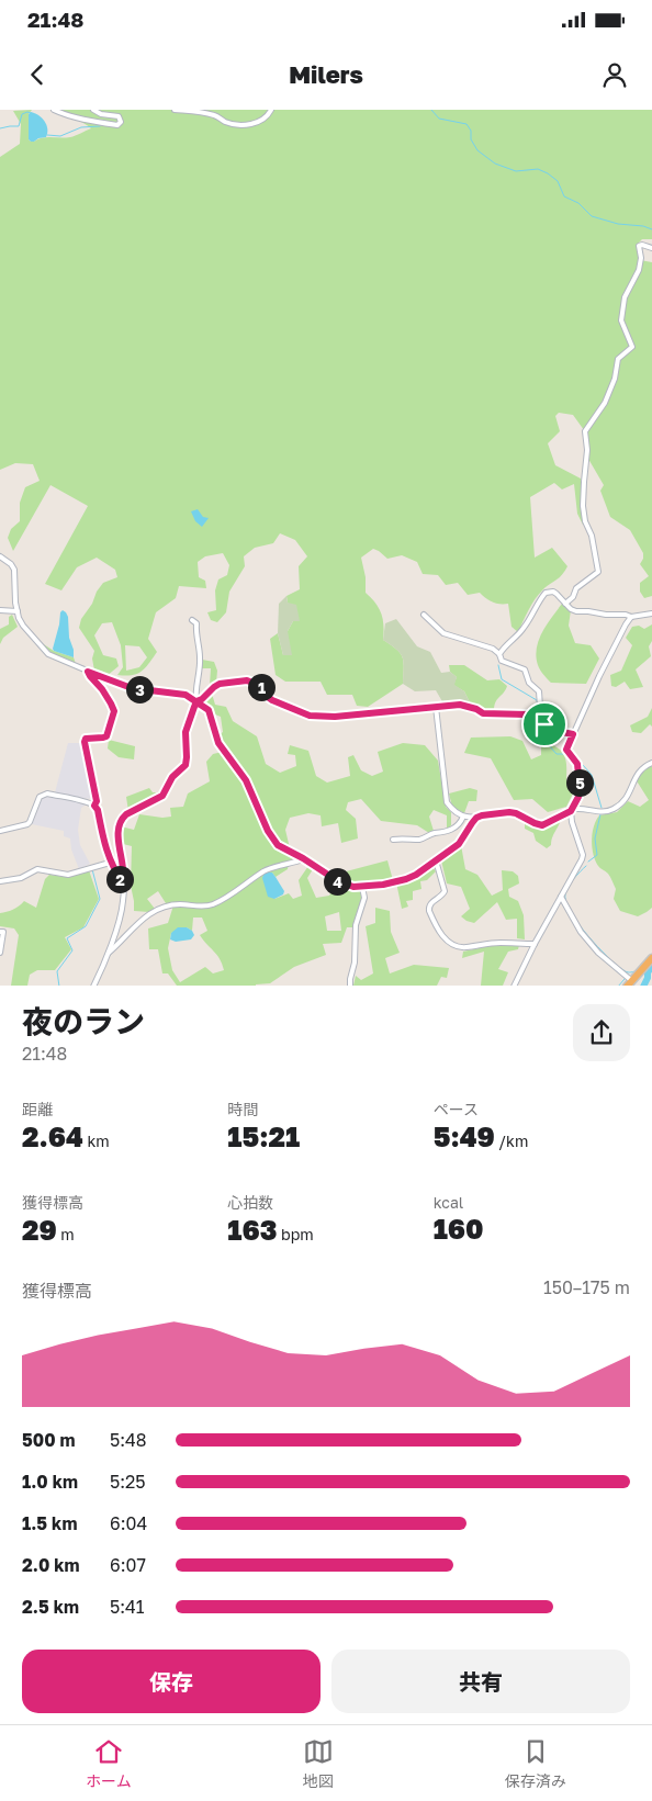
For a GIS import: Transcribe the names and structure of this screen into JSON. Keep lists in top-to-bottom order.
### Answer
{
  "page": {
    "status": "21:48",
    "header": "Milers",
    "pins": [
      "1",
      "3",
      "5",
      "2",
      "4"
    ],
    "heading": ["夜のラン", "21:48"],
    "stats": [
      ["距離", "2.64 km"],
      ["時間", "15:21"],
      ["ペース", "5:49 /km"],
      ["獲得標高", "29 m"],
      ["心拍数", "163 bpm"],
      ["kcal", "160"]
    ],
    "chart": ["獲得標高", "150–175 m"],
    "list": [
      {
        "name": "500 m",
        "note": "5:48"
      },
      {
        "name": "1.0 km",
        "note": "5:25"
      },
      {
        "name": "1.5 km",
        "note": "6:04"
      },
      {
        "name": "2.0 km",
        "note": "6:07"
      },
      {
        "name": "2.5 km",
        "note": "5:41"
      }
    ],
    "buttons": ["保存", "共有"],
    "tabs": ["ホーム", "地図", "保存済み"]
  }
}
